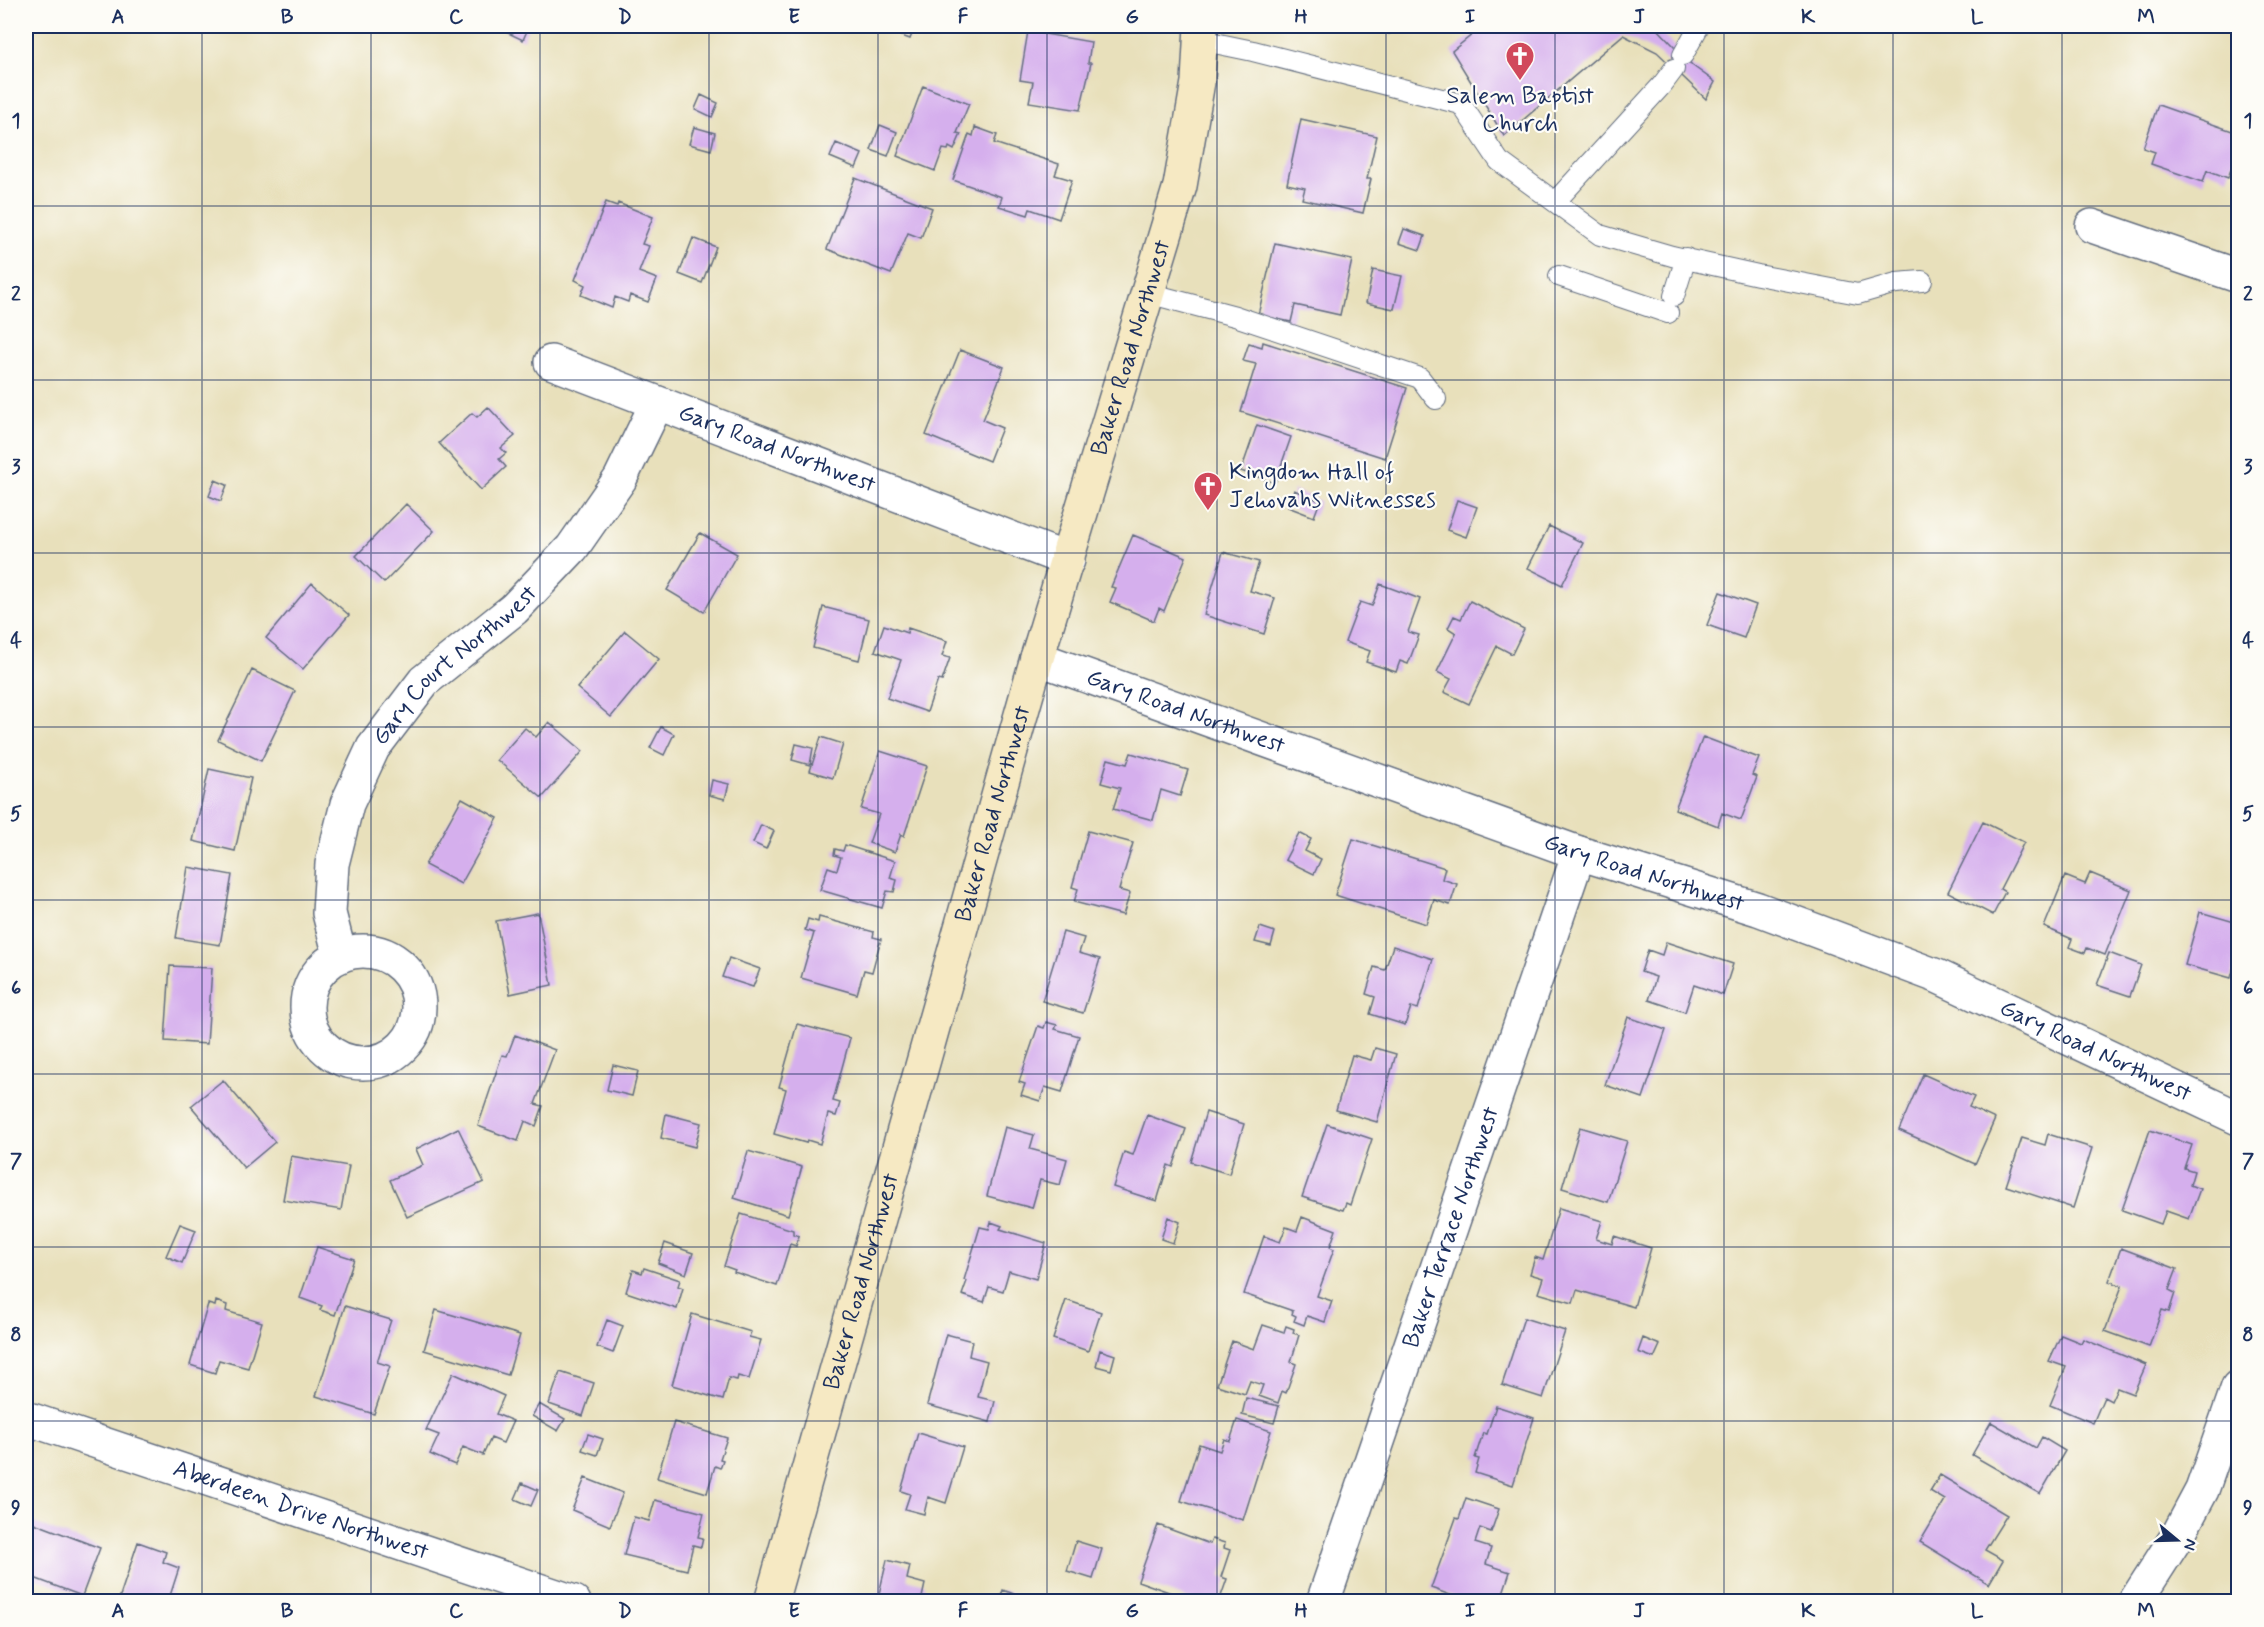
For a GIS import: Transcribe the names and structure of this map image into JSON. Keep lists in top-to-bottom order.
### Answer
{
  "streets": {
    "street": [
      "Baker Road Northwest",
      "Gary Road Northwest",
      "Gary Court Northwest",
      "Baker Terrace Northwest",
      "Aberdeen Drive Northwest"
    ]
  },
  "crossings": [
    ["Baker Road Northwest", "Gary Road Northwest"],
    ["Gary Road Northwest", "Gary Court Northwest"],
    ["Gary Road Northwest", "Baker Terrace Northwest"]
  ],
  "places": {
    "church": ["Salem Baptist Church", "Kingdom Hall of Jehovahs Witnesses"]
  },
  "north": "right",
  "grid": {
    "columns": [
      "A",
      "B",
      "C",
      "D",
      "E",
      "F",
      "G",
      "H",
      "I",
      "J",
      "K",
      "L",
      "M"
    ],
    "rows": [
      "1",
      "2",
      "3",
      "4",
      "5",
      "6",
      "7",
      "8",
      "9"
    ]
  }
}
